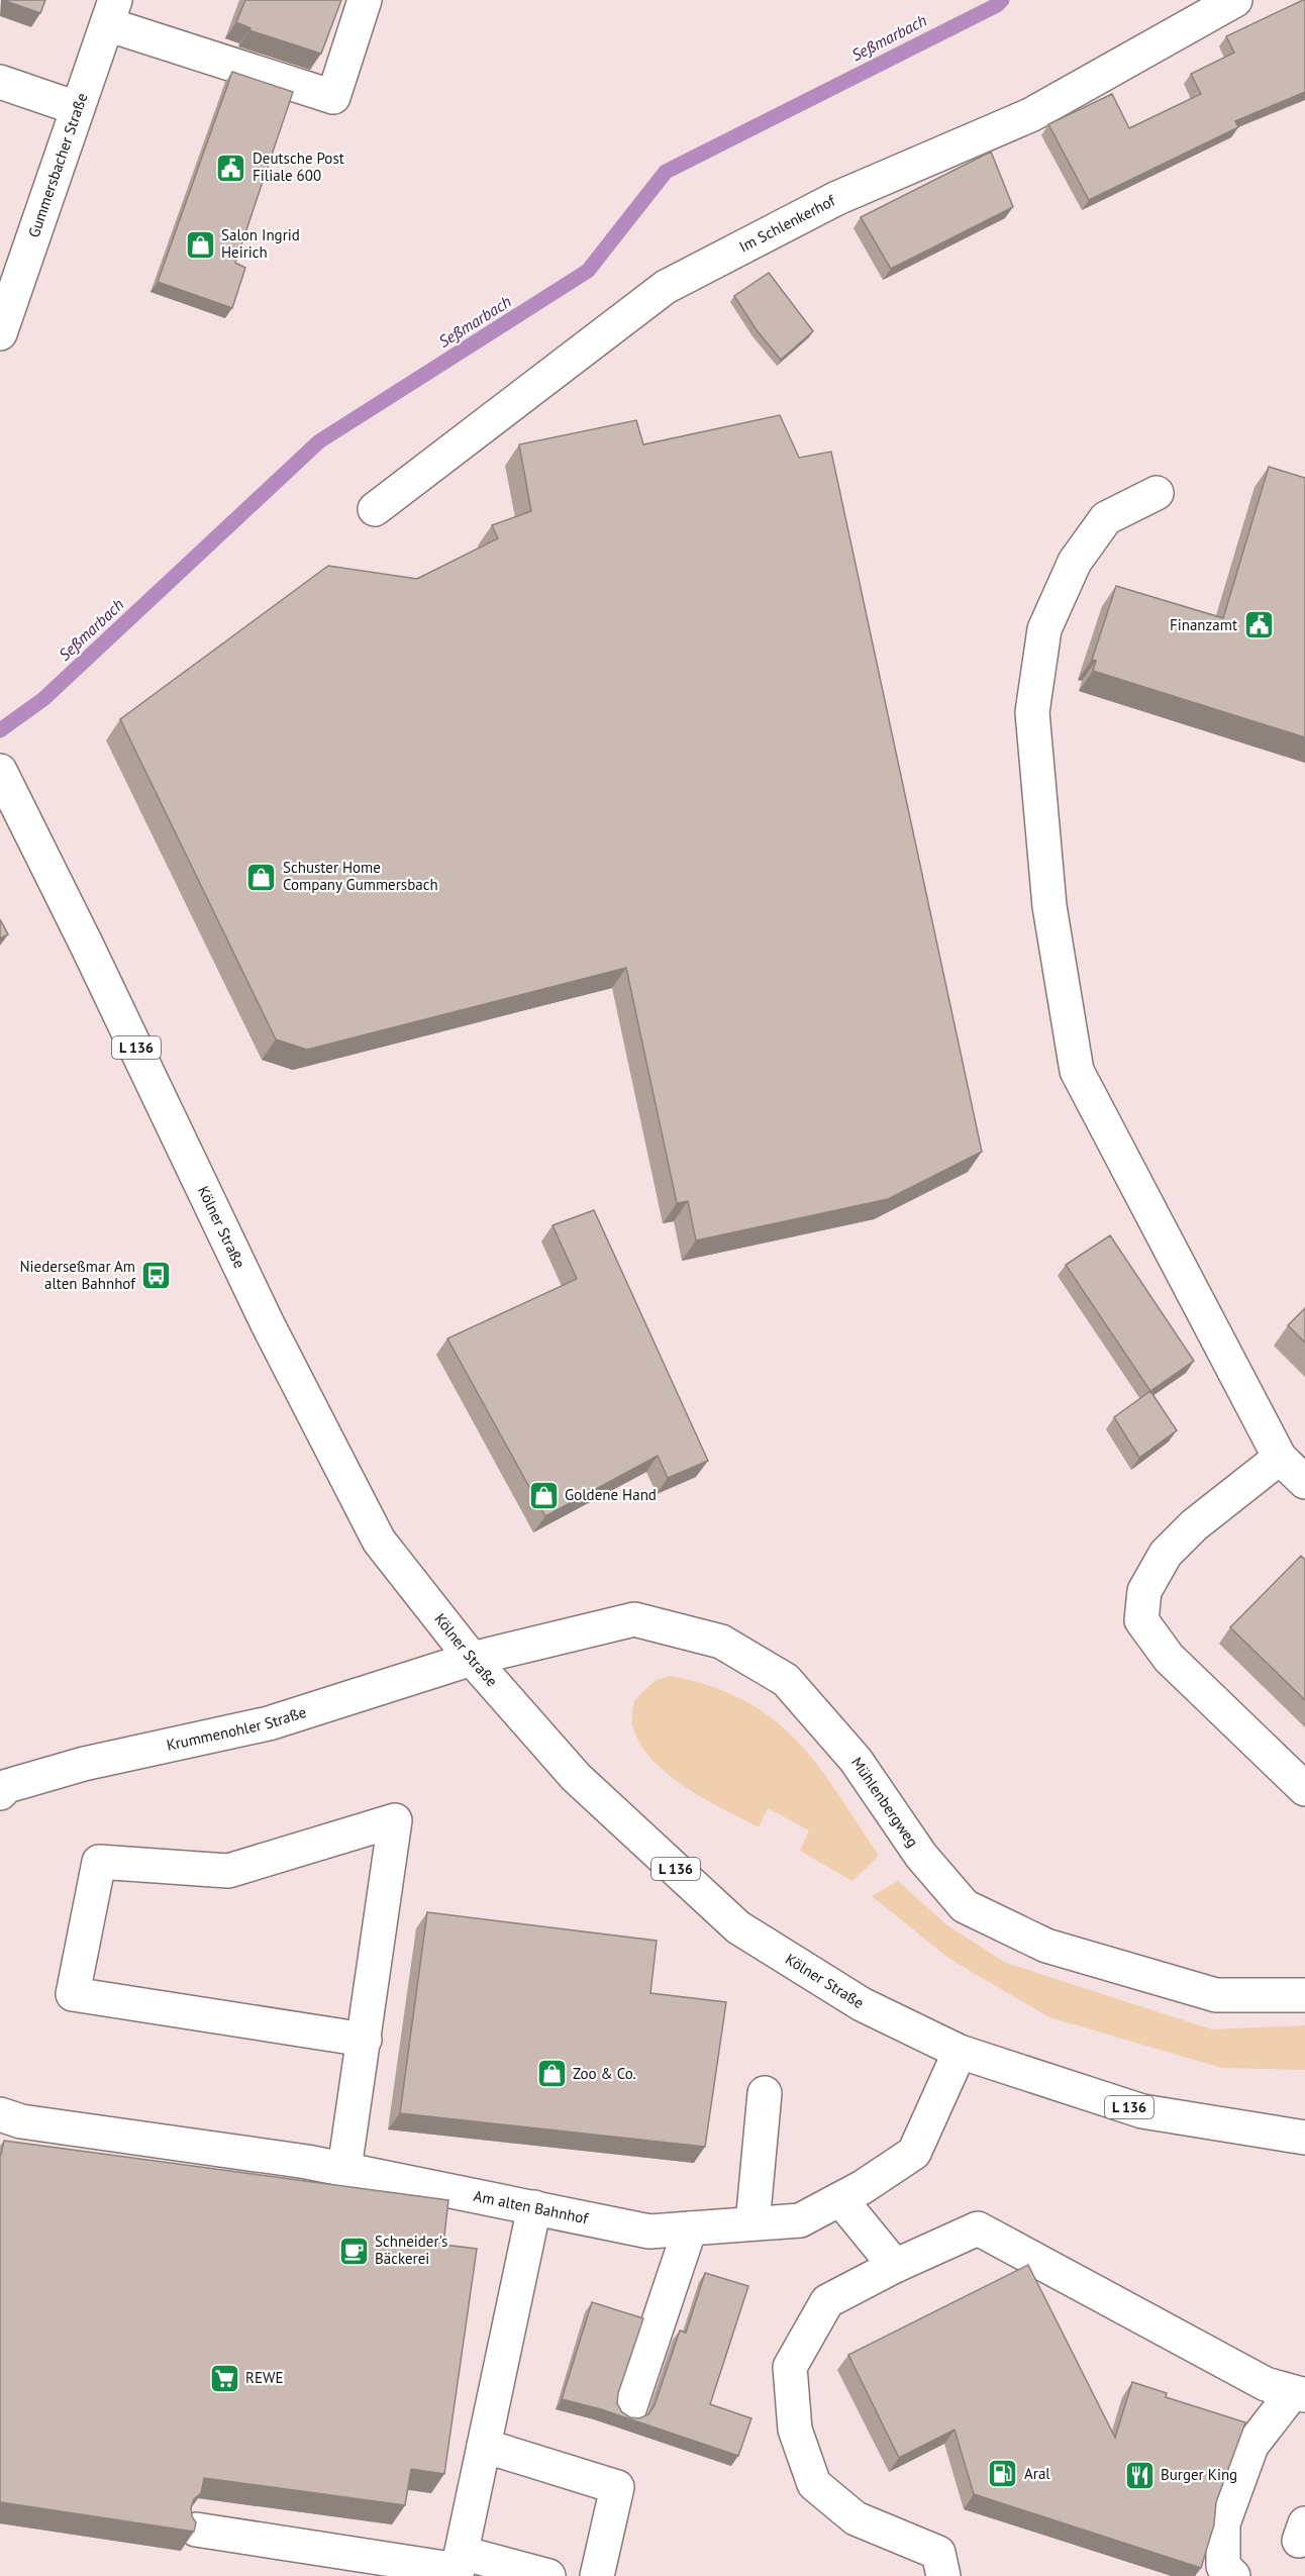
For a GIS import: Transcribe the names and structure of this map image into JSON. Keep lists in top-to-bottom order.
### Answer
{
  "streets": {
    "street": [
      "Gummersbacher Straße",
      "Im Schlenkerhof",
      "L 136",
      "Kölner Straße",
      "Krummenohler Straße",
      "Mühlenbergweg",
      "Am alten Bahnhof"
    ]
  },
  "crossings": [
    ["Kölner Straße", "Krummenohler Straße"],
    ["Kölner Straße", "Mühlenbergweg"],
    ["Kölner Straße", "Am alten Bahnhof"],
    ["Krummenohler Straße", "Mühlenbergweg"]
  ],
  "water": ["Seßmarbach"],
  "places": {
    "public building": ["Deutsche Post Filiale 600", "Finanzamt"],
    "shop": [
      "Salon Ingrid Heirich",
      "Schuster Home Company Gummersbach",
      "Goldene Hand",
      "Zoo & Co."
    ],
    "bus stop": ["Niederseßmar Am alten Bahnhof"],
    "cafe": ["Schneider's Bäckerei"],
    "supermarket": ["REWE"],
    "fuel station": ["Aral"],
    "restaurant": ["Burger King"]
  }
}
